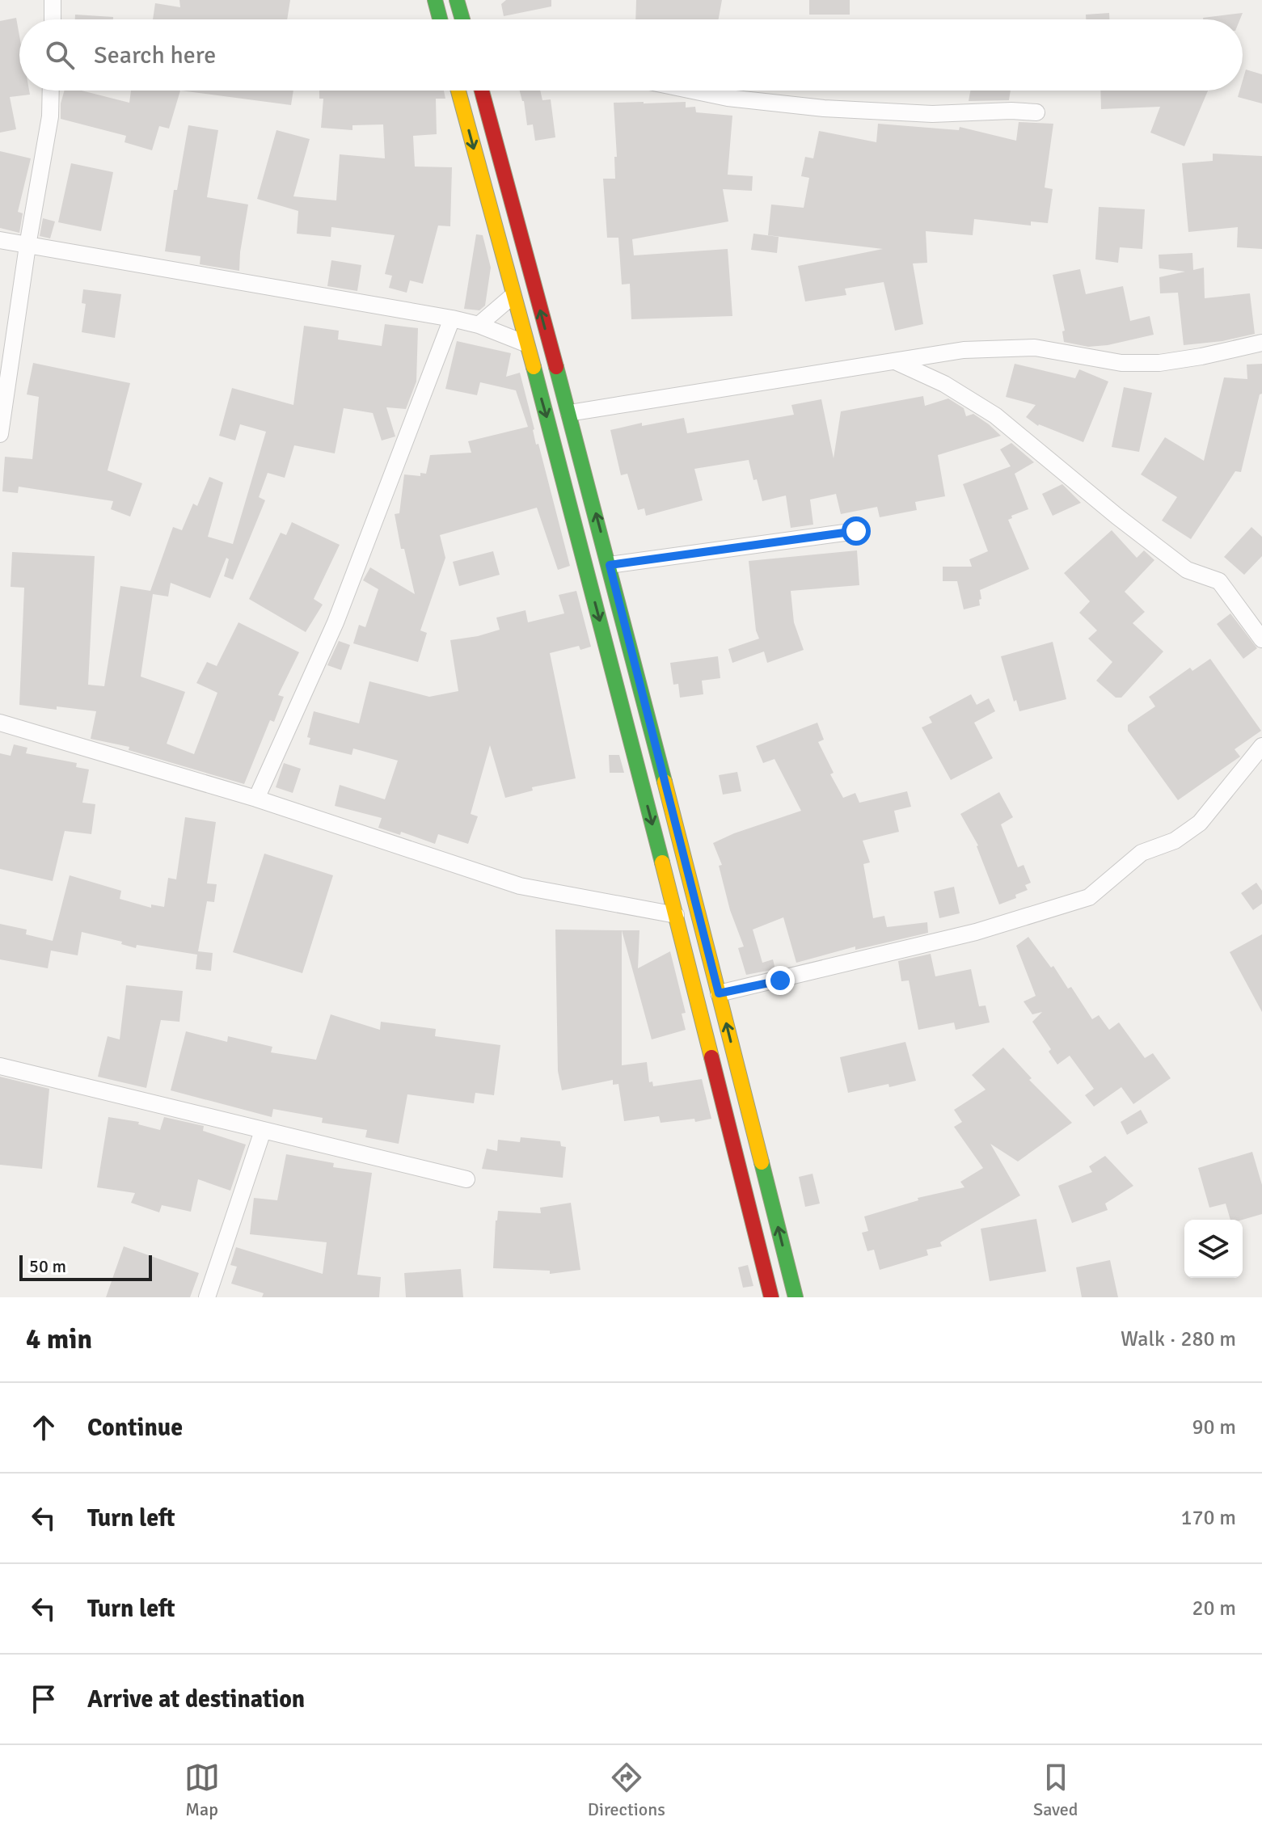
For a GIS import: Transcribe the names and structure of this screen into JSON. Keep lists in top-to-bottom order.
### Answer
{
  "scale_bar": "50 m",
  "page": {
    "search": "Search here",
    "scale": "50 m",
    "heading": ["4 min", "Walk · 280 m"],
    "list": [
      ["Continue", "90 m"],
      ["Turn left", "170 m"],
      ["Turn left", "20 m"],
      "Arrive at destination"
    ],
    "nav": ["Map", "Directions", "Saved"]
  }
}
